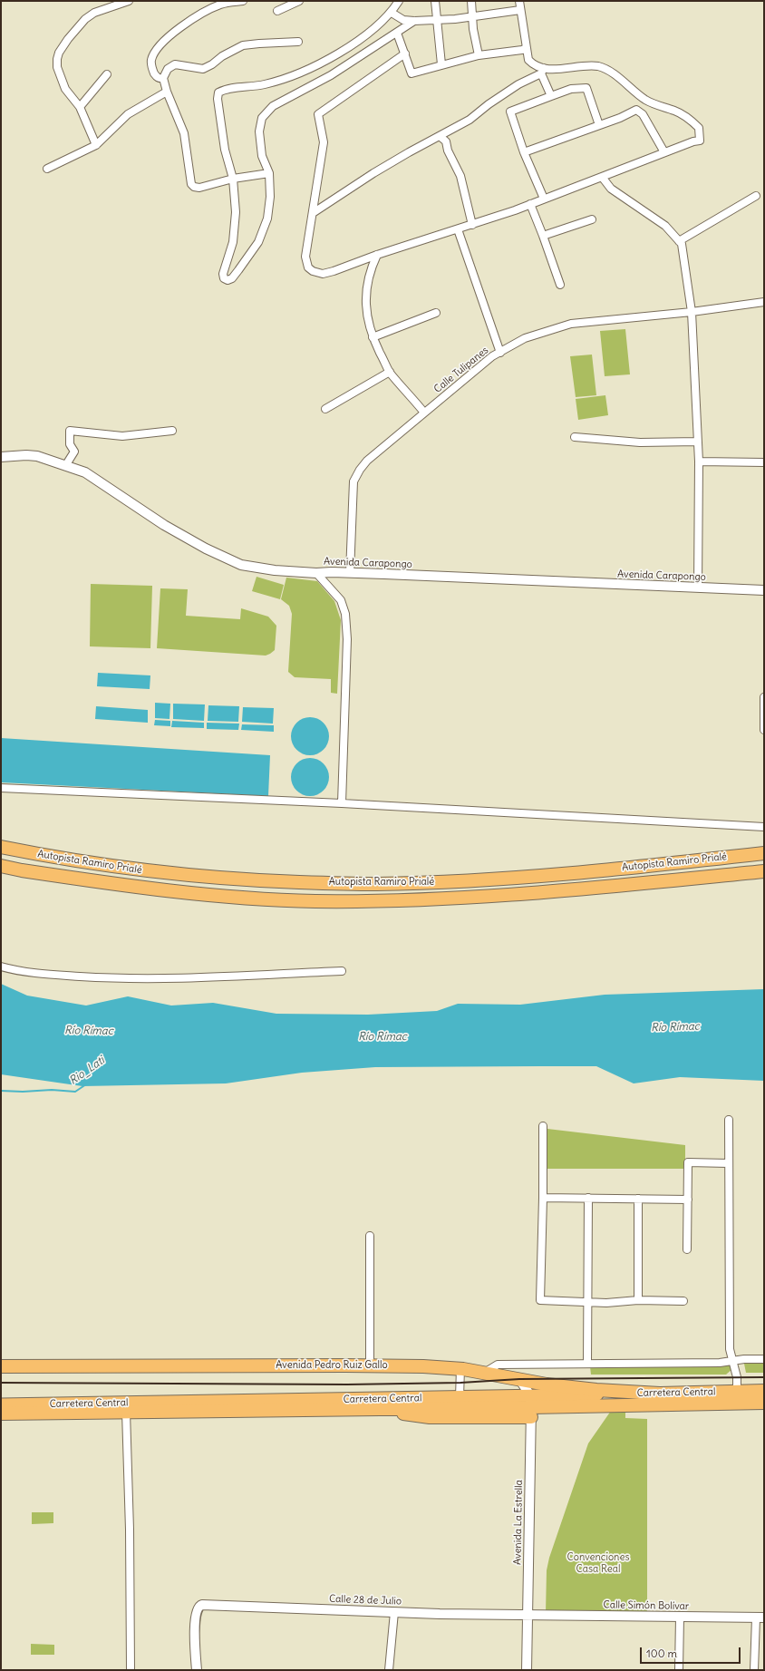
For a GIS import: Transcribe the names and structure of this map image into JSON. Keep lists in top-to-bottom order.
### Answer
{
  "streets": {
    "highway": ["Autopista Ramiro Prialé", "Avenida Pedro Ruiz Gallo", "Carretera Central"],
    "street": [
      "Calle Tulipanes",
      "Avenida Carapongo",
      "Avenida La Estrella",
      "Calle 28 de Julio",
      "Calle Simón Bolívar"
    ]
  },
  "crossings": [
    ["Calle Tulipanes", "Avenida Carapongo"],
    ["Avenida Pedro Ruiz Gallo", "Carretera Central"],
    ["Carretera Central", "Avenida La Estrella"],
    ["Avenida La Estrella", "Calle 28 de Julio"],
    ["Avenida La Estrella", "Calle Simón Bolívar"],
    ["Calle 28 de Julio", "Calle Simón Bolívar"]
  ],
  "water": ["Río Rímac", "Rio_Lati"],
  "parks": ["Convenciones Casa Real"],
  "scale_bar": "100 m"
}
